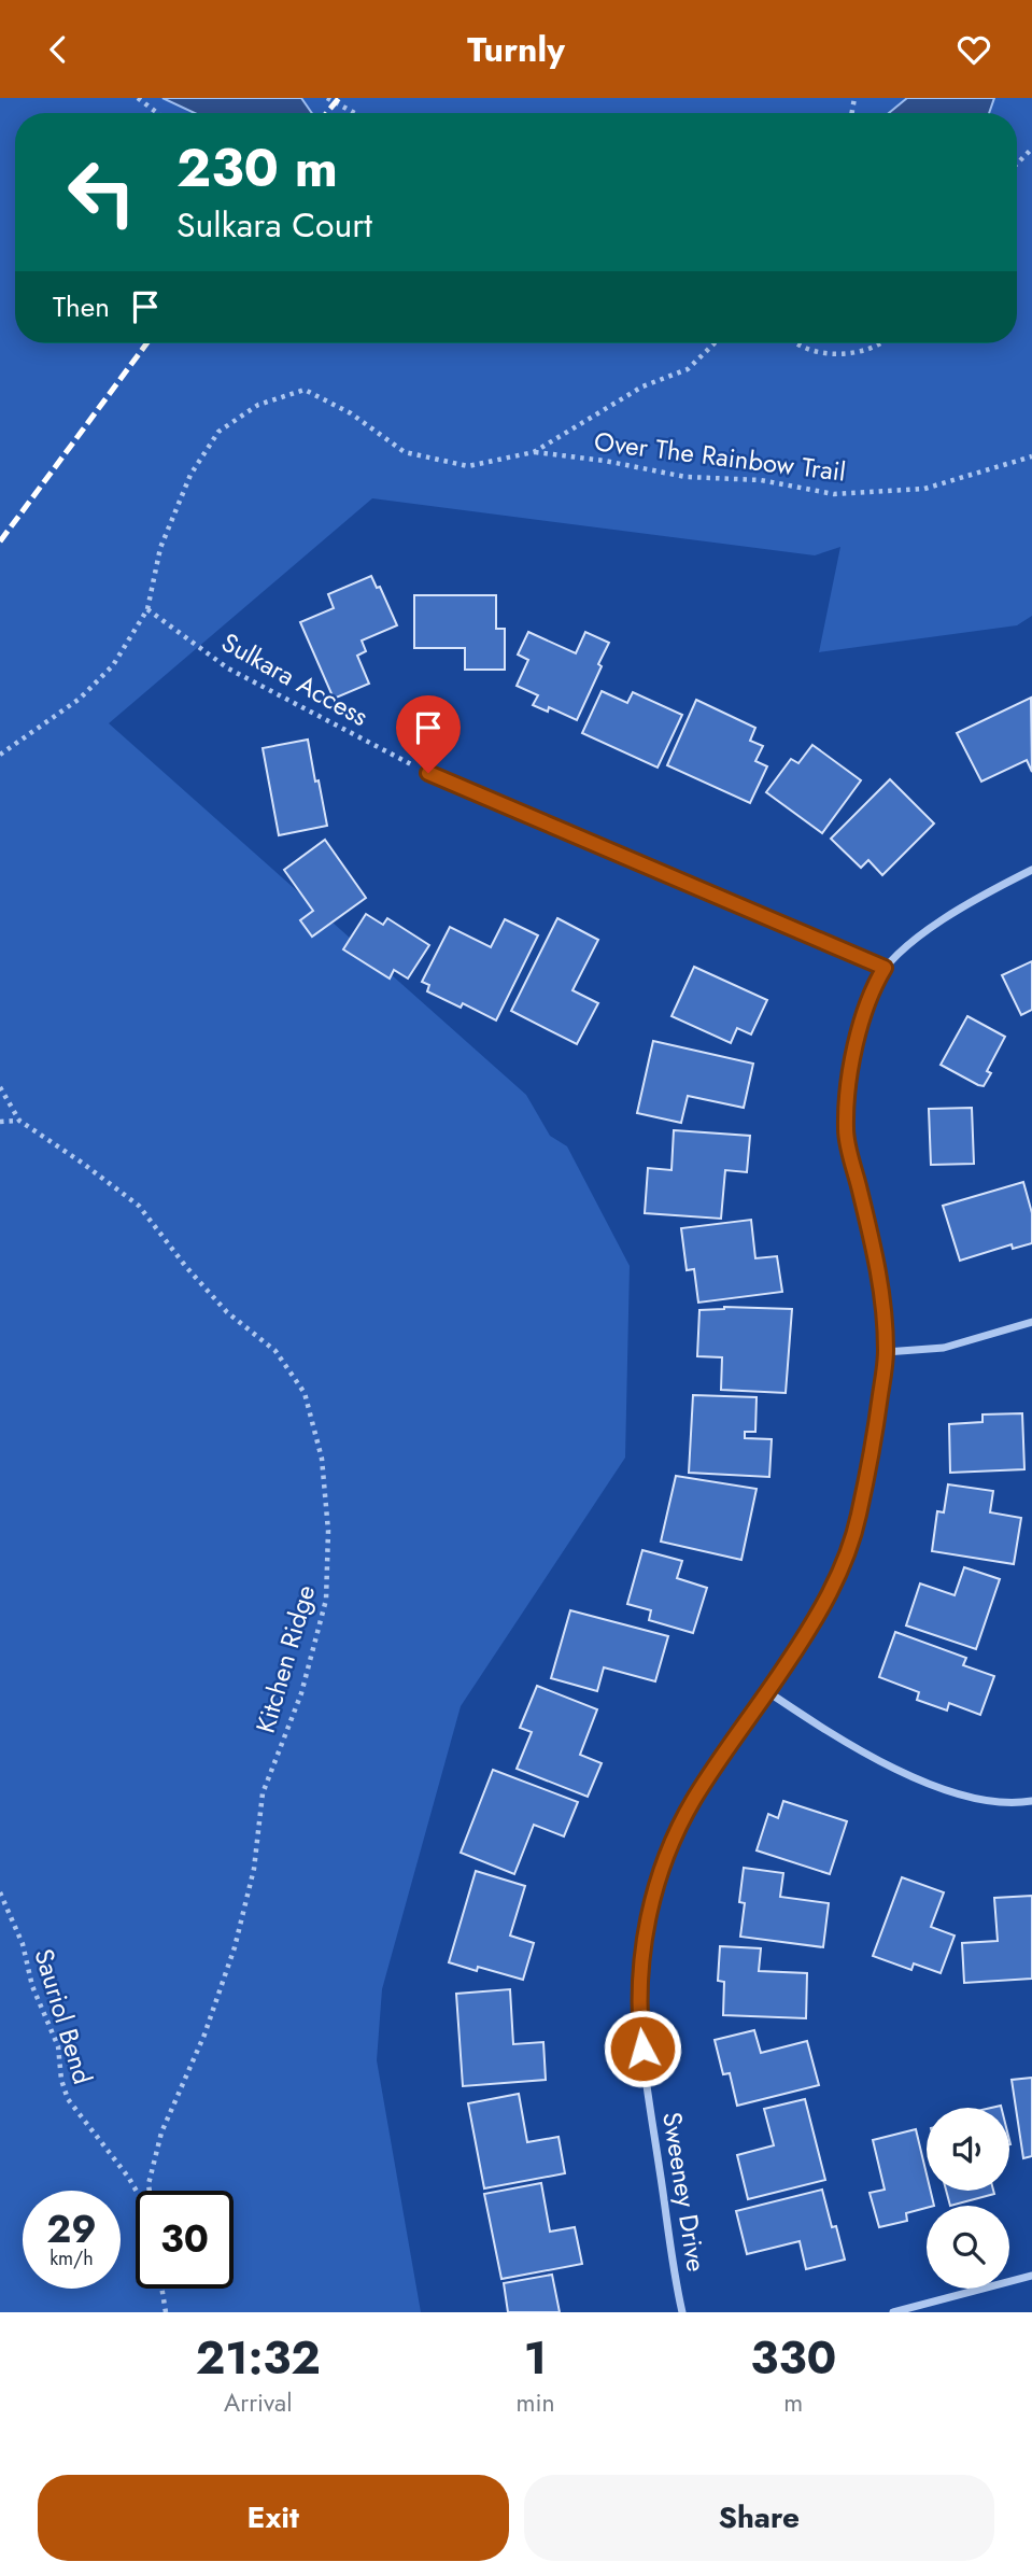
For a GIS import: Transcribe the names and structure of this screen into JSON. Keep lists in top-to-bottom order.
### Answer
{
  "streets": {
    "street": ["Sweeney Drive"],
    "path": [
      "Over The Rainbow Trail",
      "Sulkara Access",
      "Kitchen Ridge",
      "Sauriol Bend"
    ]
  },
  "page": {
    "header": "Turnly",
    "turn": ["230 m", "Sulkara Court"],
    "then": "Then",
    "speed": "29 km/h",
    "limit": "30",
    "eta": [
      "21:32",
      "Arrival",
      "1",
      "min",
      "330",
      "m"
    ],
    "buttons": ["Exit", "Share"]
  }
}
